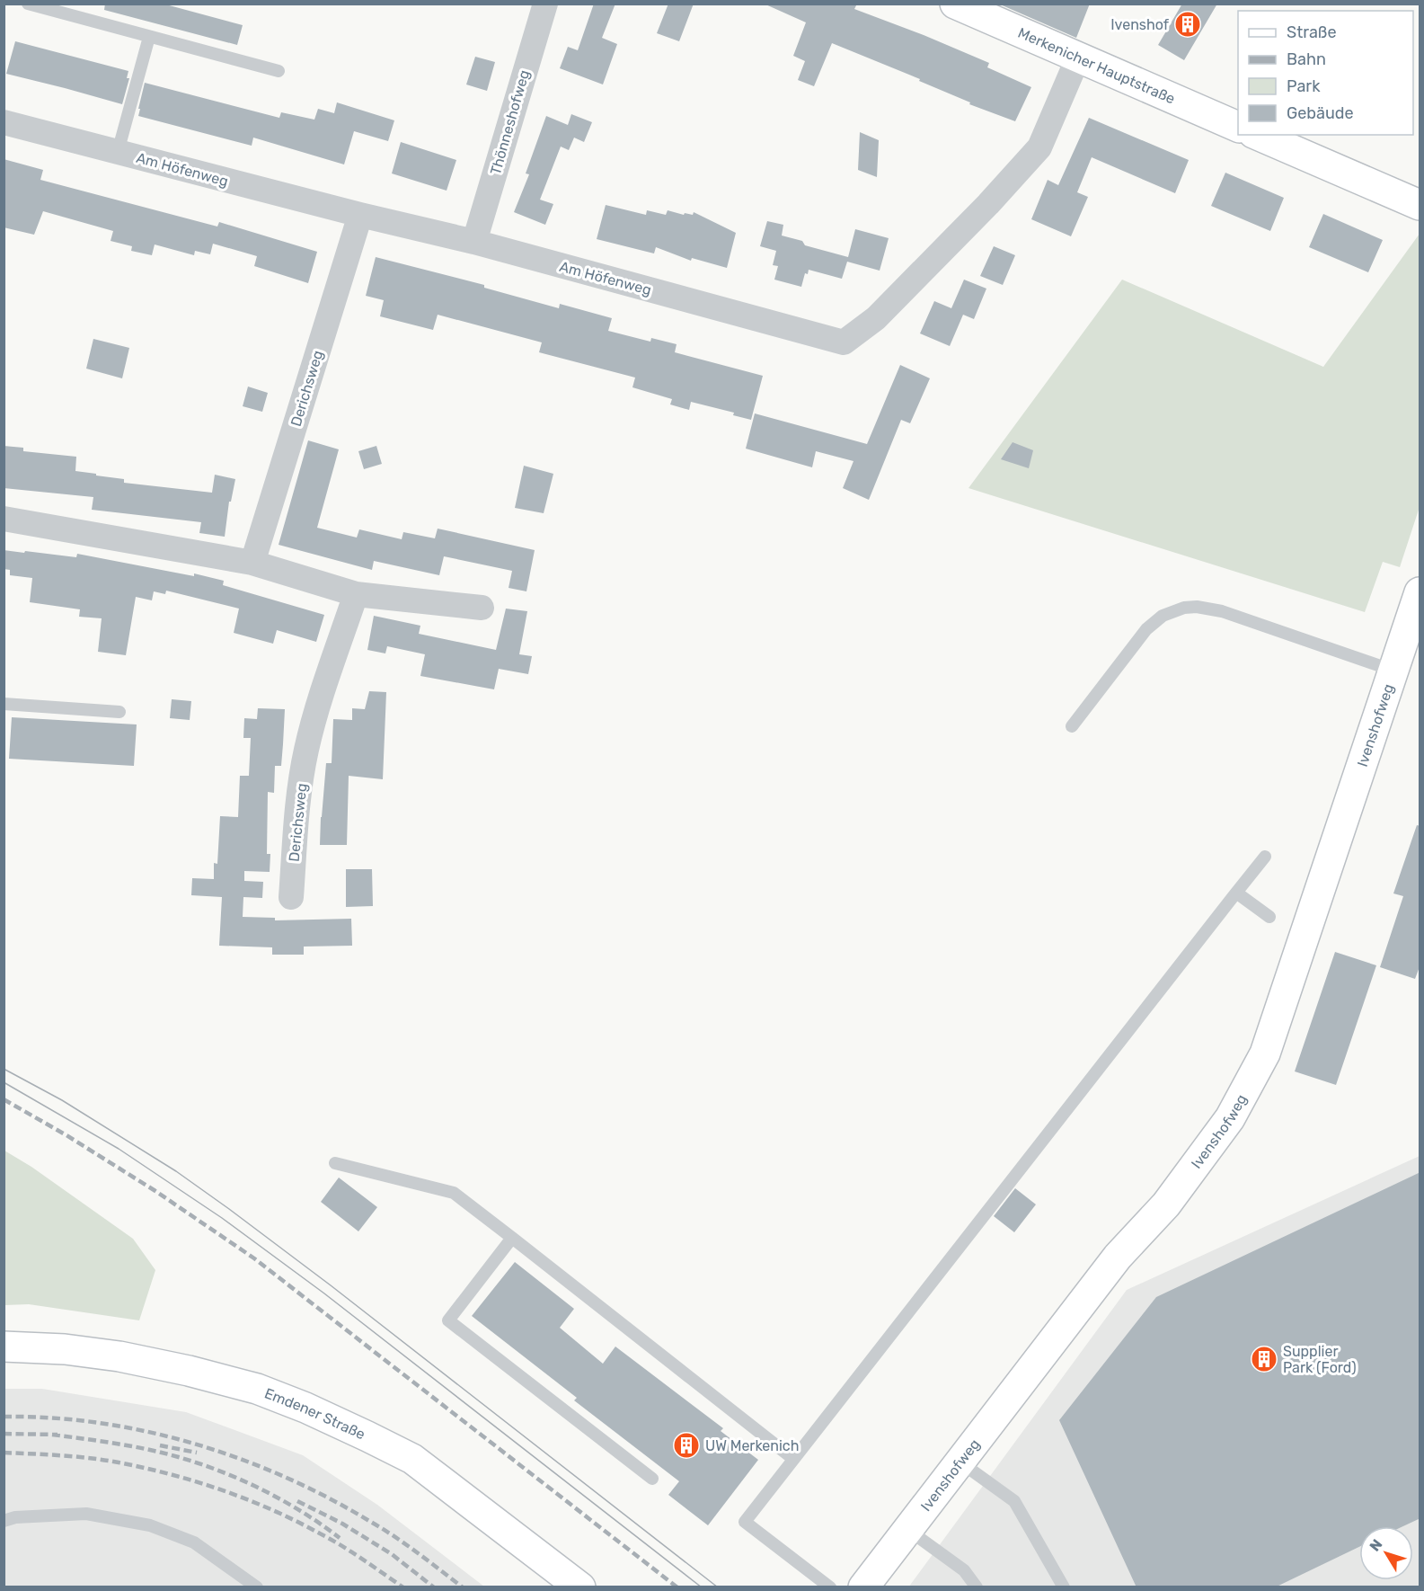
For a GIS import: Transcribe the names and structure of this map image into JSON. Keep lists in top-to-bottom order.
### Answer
{
  "streets": {
    "street": [
      "Merkenicher Hauptstraße",
      "Thönneshofweg",
      "Am Höfenweg",
      "Derichsweg",
      "Ivenshofweg",
      "Emdener Straße"
    ]
  },
  "crossings": [
    ["Merkenicher Hauptstraße", "Am Höfenweg"],
    ["Thönneshofweg", "Am Höfenweg"],
    ["Am Höfenweg", "Derichsweg"]
  ],
  "places": {
    "building": ["Ivenshof", "Supplier Park (Ford)", "UW Merkenich"]
  },
  "legend": [
    "Straße",
    "Bahn",
    "Park",
    "Gebäude"
  ],
  "north": "top left"
}
